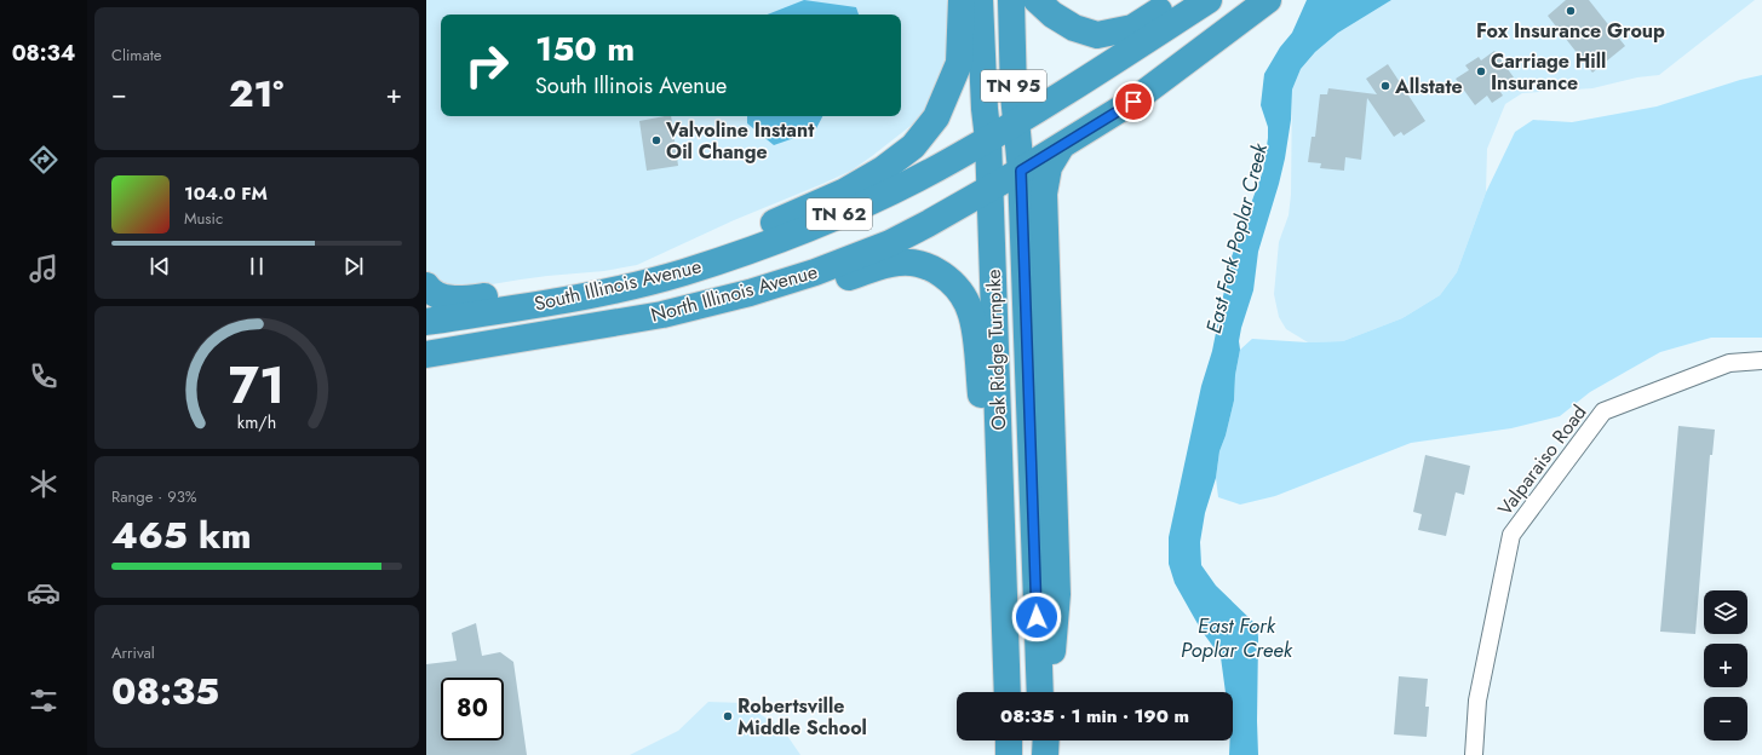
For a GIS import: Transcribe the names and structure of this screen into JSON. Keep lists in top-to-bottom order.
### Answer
{
  "streets": {
    "highway": [
      "TN 95",
      "TN 62",
      "South Illinois Avenue",
      "North Illinois Avenue",
      "Oak Ridge Turnpike"
    ],
    "street": ["Valparaiso Road"]
  },
  "crossings": [
    ["TN 62", "North Illinois Avenue"],
    ["TN 62", "Oak Ridge Turnpike"],
    ["South Illinois Avenue", "Oak Ridge Turnpike"],
    ["North Illinois Avenue", "Oak Ridge Turnpike"]
  ],
  "water": ["East Fork Poplar Creek"],
  "places": [
    "Fox Insurance Group",
    "Carriage Hill Insurance",
    "Allstate",
    "Valvoline Instant Oil Change",
    "Robertsville Middle School"
  ],
  "page": {
    "tabs": "08:34",
    "tile": [
      "Climate",
      ["Range · 93%", "465 km"],
      ["Arrival", "08:35"]
    ],
    "turn": ["150 m", "South Illinois Avenue"],
    "heat": ["−", "21°", "+"],
    "song": ["104.0 FM", "Music"],
    "map_buttons": ["+", "−"],
    "limit": "80",
    "trip": "08:35 · 1 min · 190 m",
    "gauge": ["71", "km/h"]
  }
}
